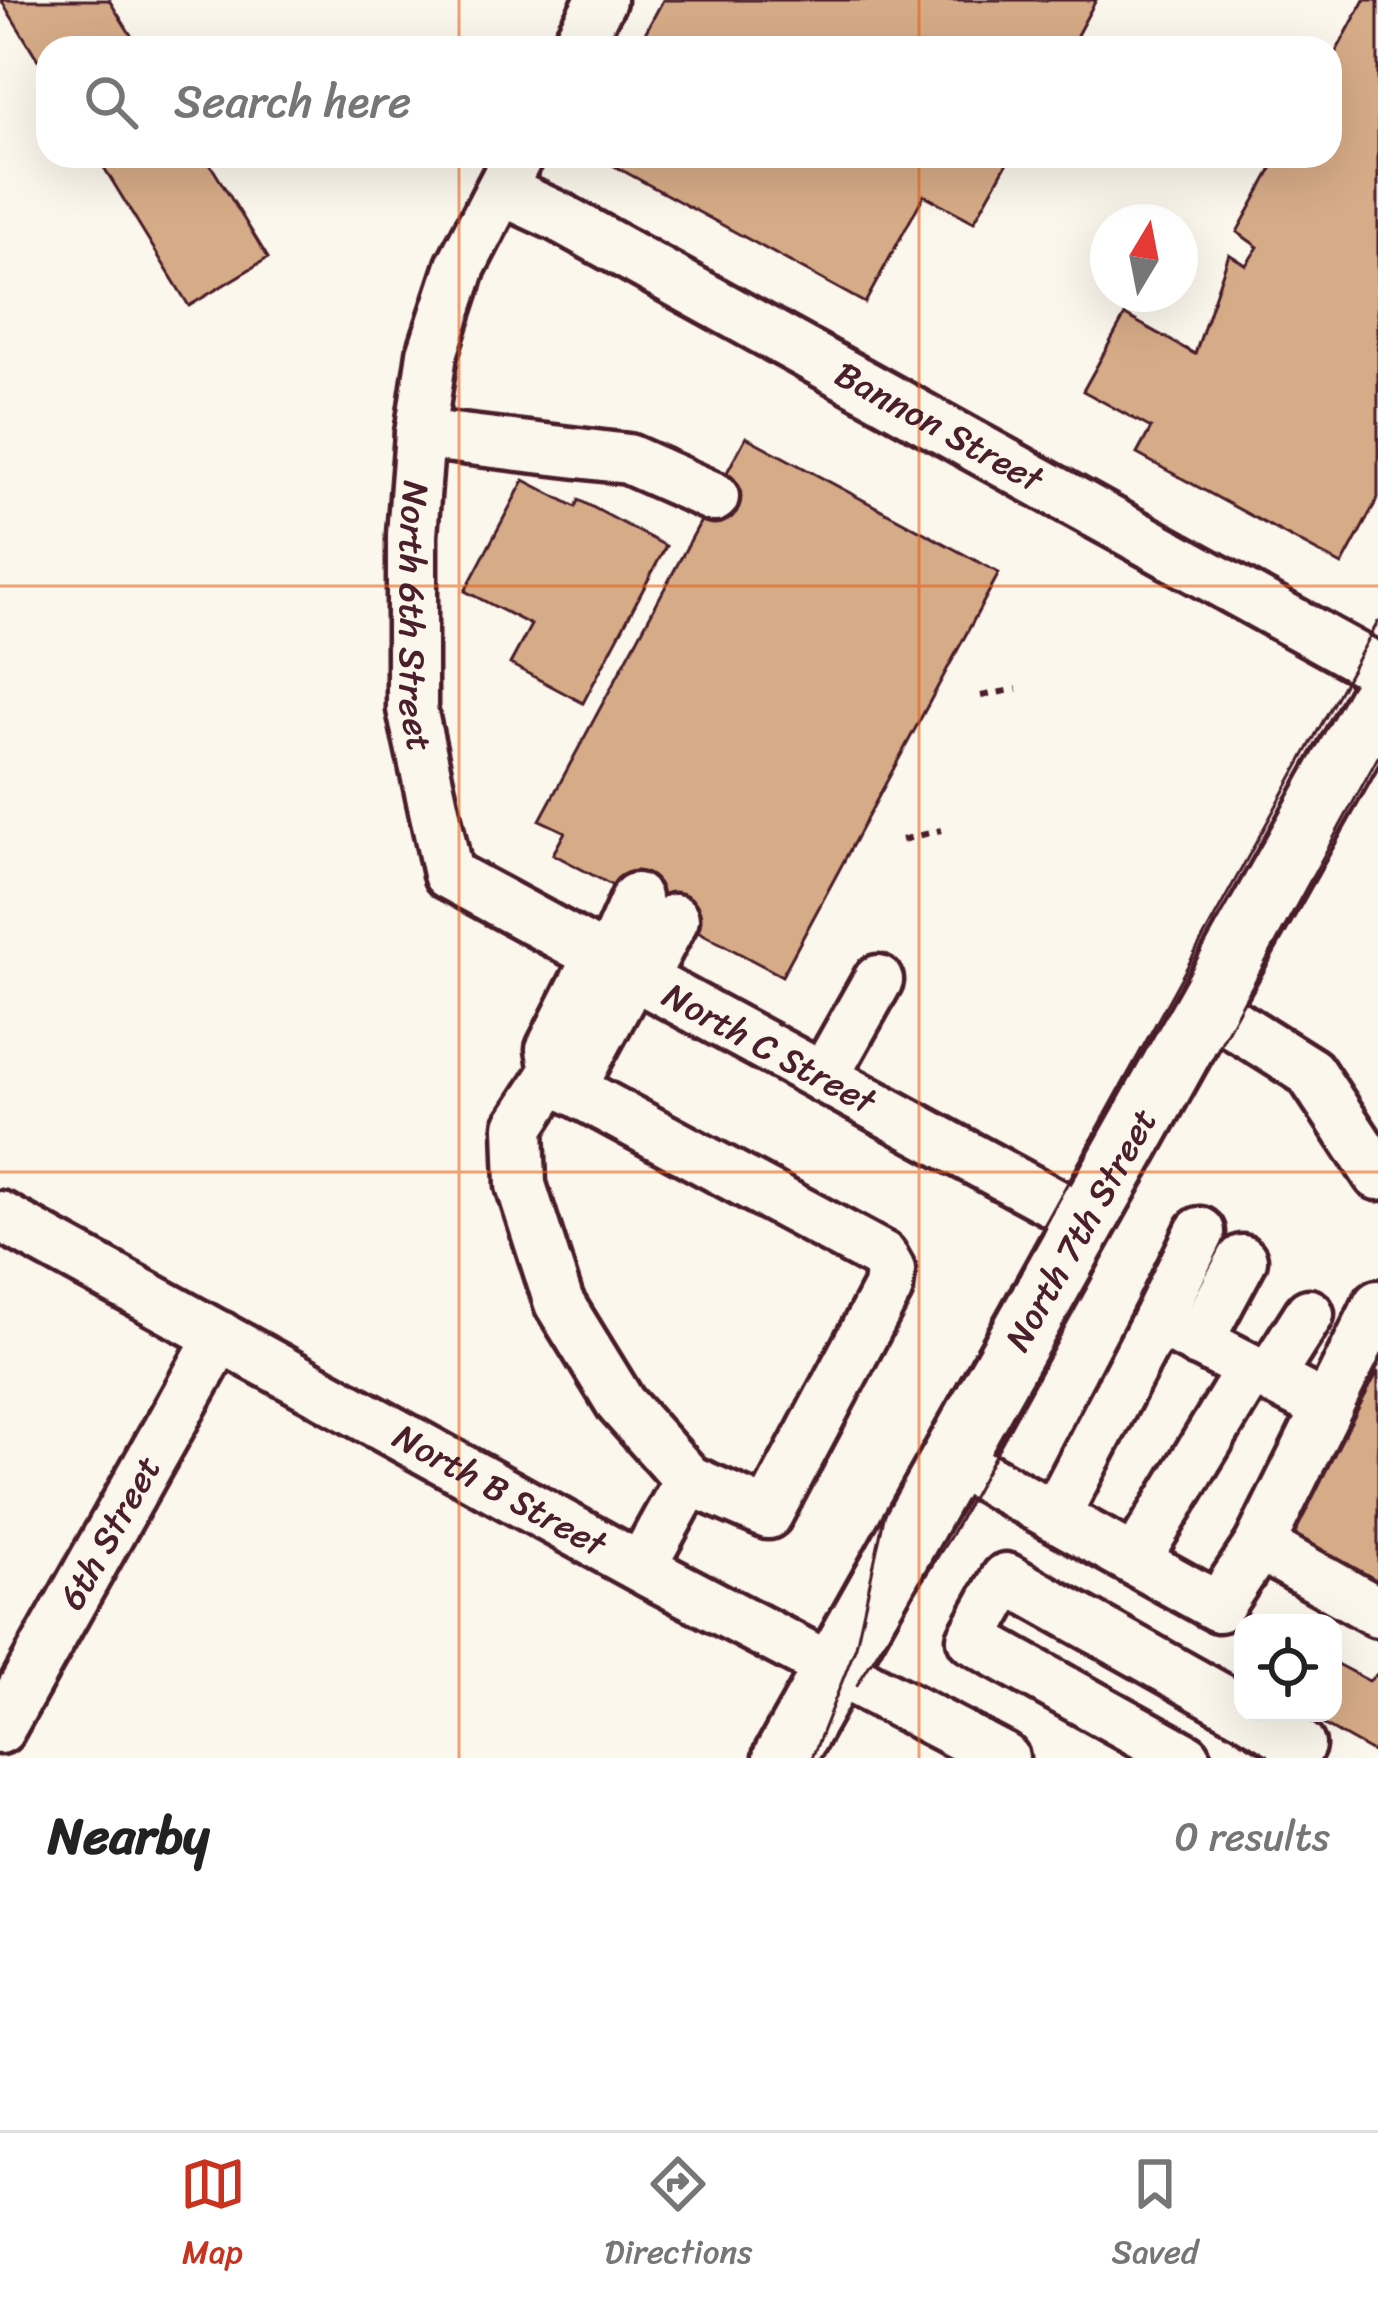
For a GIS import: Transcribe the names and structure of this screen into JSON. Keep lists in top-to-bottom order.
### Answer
{
  "streets": {
    "main road": ["North 7th Street"],
    "street": [
      "Bannon Street",
      "North 6th Street",
      "North C Street",
      "North B Street",
      "6th Street"
    ]
  },
  "crossings": [
    ["Bannon Street", "North 6th Street"],
    ["North 6th Street", "North C Street"],
    ["North C Street", "North 7th Street"],
    ["North 7th Street", "North B Street"],
    ["North B Street", "6th Street"]
  ],
  "north": "top",
  "page": {
    "search": "Search here",
    "heading": ["Nearby", "0 results"],
    "nav": ["Map", "Directions", "Saved"]
  }
}
